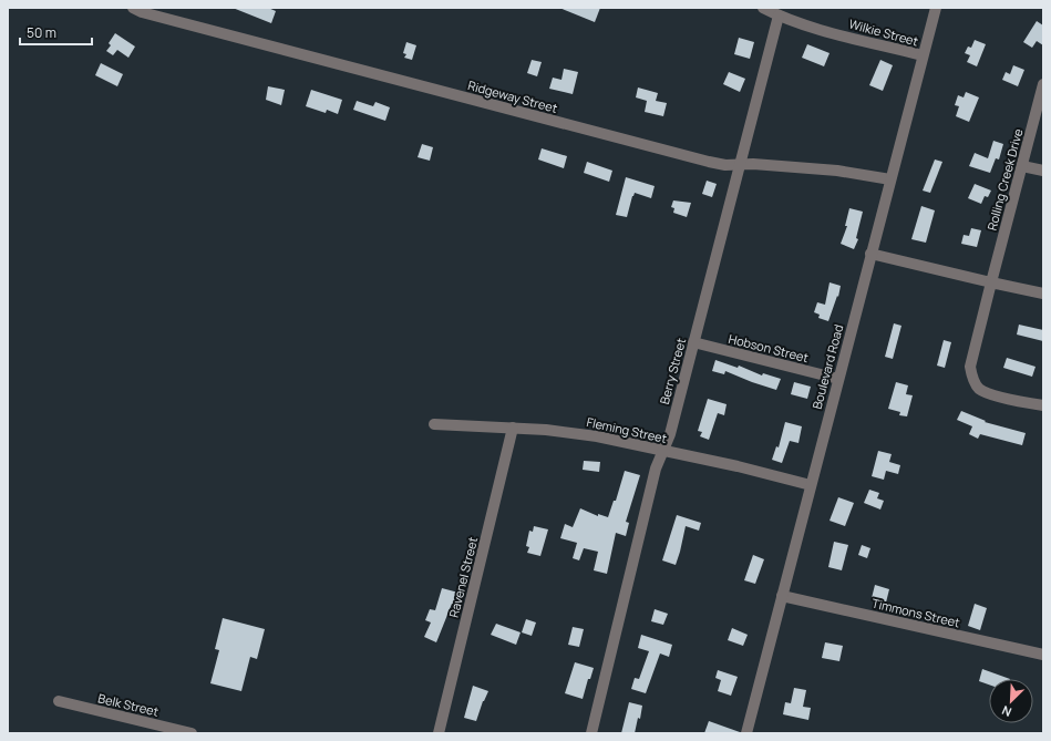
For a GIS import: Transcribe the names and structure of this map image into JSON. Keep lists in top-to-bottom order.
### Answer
{
  "streets": {
    "street": [
      "Wilkie Street",
      "Ridgeway Street",
      "Rolling Creek Drive",
      "Hobson Street",
      "Boulevard Road",
      "Berry Street",
      "Fleming Street",
      "Ravenel Street",
      "Timmons Street",
      "Belk Street"
    ]
  },
  "crossings": [
    ["Wilkie Street", "Boulevard Road"],
    ["Wilkie Street", "Berry Street"],
    ["Ridgeway Street", "Boulevard Road"],
    ["Ridgeway Street", "Berry Street"],
    ["Hobson Street", "Boulevard Road"],
    ["Hobson Street", "Berry Street"],
    ["Boulevard Road", "Fleming Street"],
    ["Boulevard Road", "Timmons Street"],
    ["Berry Street", "Fleming Street"],
    ["Fleming Street", "Ravenel Street"]
  ],
  "scale_bar": "50 m",
  "north": "bottom left"
}
